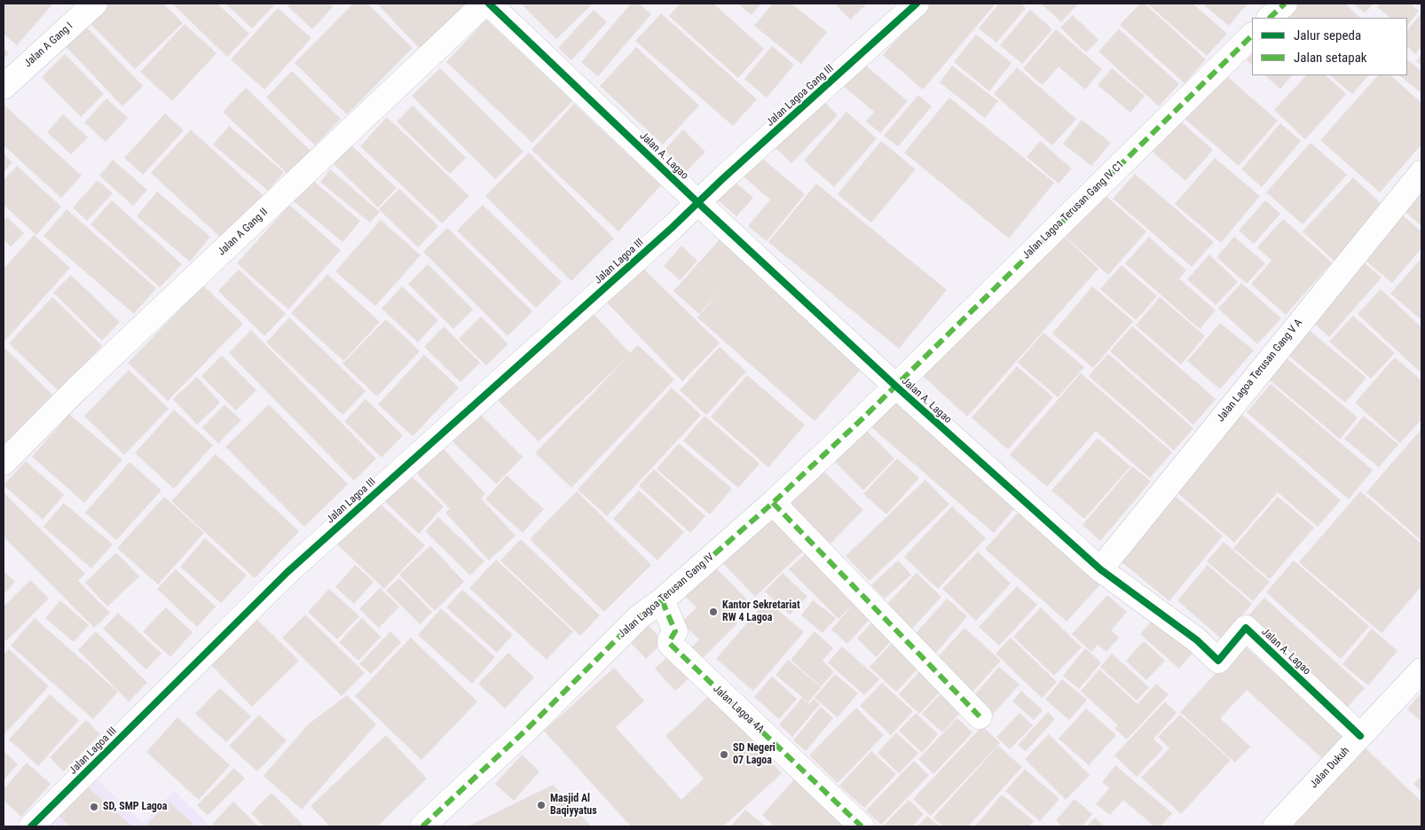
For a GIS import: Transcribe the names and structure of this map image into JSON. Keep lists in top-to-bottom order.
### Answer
{
  "streets": {
    "street": [
      "Jalan A Gang I",
      "Jalan Lagoa Gang III",
      "Jalan A. Lagao",
      "Jalan Lagoa Terusan Gang IV C1",
      "Jalan A Gang II",
      "Jalan Lagoa III",
      "Jalan Lagoa Terusan Gang V A",
      "Jalan Lagoa Terusan Gang IV",
      "Jalan Lagoa 4A",
      "Jalan Dukuh"
    ]
  },
  "crossings": [
    ["Jalan Lagoa Gang III", "Jalan A. Lagao"],
    ["Jalan Lagoa Gang III", "Jalan Lagoa III"],
    ["Jalan A. Lagao", "Jalan Lagoa Terusan Gang IV C1"],
    ["Jalan A. Lagao", "Jalan Lagoa III"],
    ["Jalan A. Lagao", "Jalan Lagoa Terusan Gang V A"],
    ["Jalan A. Lagao", "Jalan Lagoa Terusan Gang IV"],
    ["Jalan A. Lagao", "Jalan Dukuh"],
    ["Jalan Lagoa Terusan Gang IV C1", "Jalan Lagoa Terusan Gang IV"],
    ["Jalan Lagoa Terusan Gang IV", "Jalan Lagoa 4A"]
  ],
  "places": [
    "Kantor Sekretariat RW 4 Lagoa",
    "SD Negeri 07 Lagoa",
    "Masjid Al Baqiyyatus",
    "SD, SMP Lagoa"
  ],
  "legend": ["Jalur sepeda", "Jalan setapak"]
}
